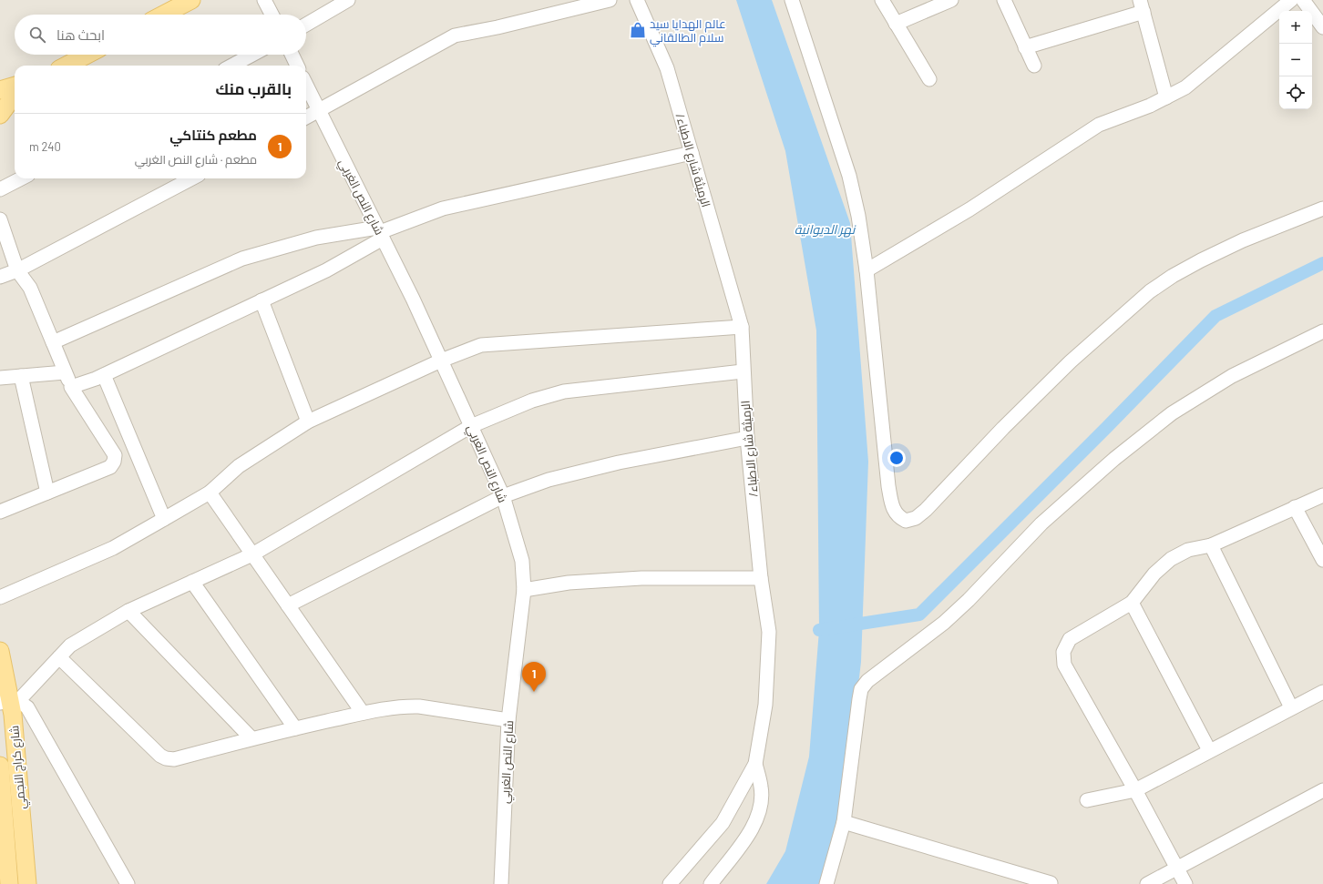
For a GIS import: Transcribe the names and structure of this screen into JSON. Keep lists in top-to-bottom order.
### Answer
{
  "streets": {
    "main road": ["شارع كراج النجمي"],
    "street": ["/الرميثة شارع الاطباء", "شارع النص الغربي"]
  },
  "water": ["نهر الديوانية"],
  "places": {
    "shop": ["عالم الهدايا سيد سلام الطالقاني"]
  },
  "page": {
    "map_buttons": ["+", "−"],
    "search": "ابحث هنا",
    "heading": "بالقرب منك",
    "list": [
      {
        "mark": "1",
        "name": "مطعم كنتاكي",
        "note": "مطعم · شارع النص الغربي",
        "value": "240 m"
      }
    ],
    "pins": "1"
  }
}
